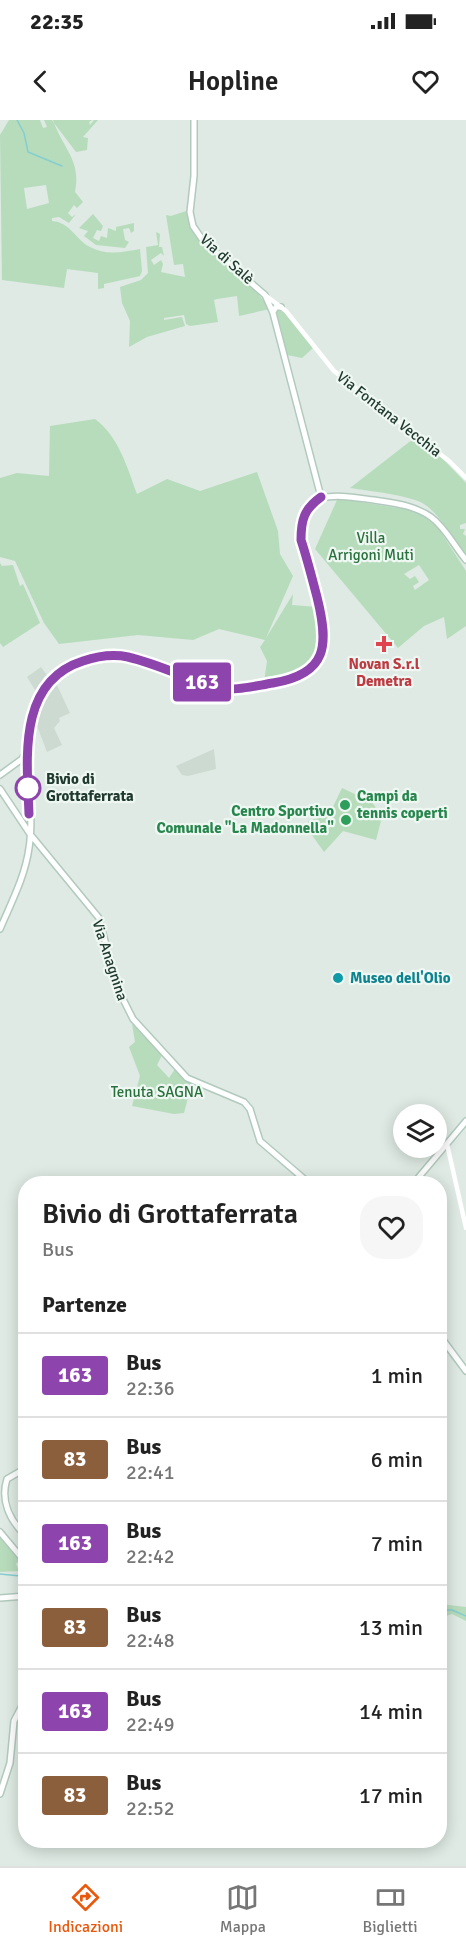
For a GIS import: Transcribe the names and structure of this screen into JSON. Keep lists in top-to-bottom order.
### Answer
{
  "streets": {
    "main road": ["Via di Salè", "Via Anagnina"],
    "street": ["Via Fontana Vecchia"]
  },
  "crossings": [
    ["Via di Salè", "Via Fontana Vecchia"]
  ],
  "parks": ["Villa Arrigoni Muti", "Tenuta SAGNA"],
  "places": {
    "health": ["Novan S.r.l Demetra"],
    "other": [
      "Bivio di Grottaferrata",
      "Campi da tennis coperti",
      "Centro Sportivo Comunale \"La Madonnella\"",
      "Museo dell'Olio"
    ]
  },
  "lines": ["bus line 163"],
  "page": {
    "status": "22:35",
    "header": "Hopline",
    "on_map": "163",
    "heading": [
      ["Bivio di Grottaferrata", "Bus"],
      "Partenze"
    ],
    "list": [
      {
        "mark": "163",
        "name": "Bus",
        "note": "22:36",
        "value": "1 min"
      },
      {
        "mark": "83",
        "name": "Bus",
        "note": "22:41",
        "value": "6 min"
      },
      {
        "mark": "163",
        "name": "Bus",
        "note": "22:42",
        "value": "7 min"
      },
      {
        "mark": "83",
        "name": "Bus",
        "note": "22:48",
        "value": "13 min"
      },
      {
        "mark": "163",
        "name": "Bus",
        "note": "22:49",
        "value": "14 min"
      },
      {
        "mark": "83",
        "name": "Bus",
        "note": "22:52",
        "value": "17 min"
      }
    ],
    "tabs": ["Indicazioni", "Mappa", "Biglietti"]
  }
}
